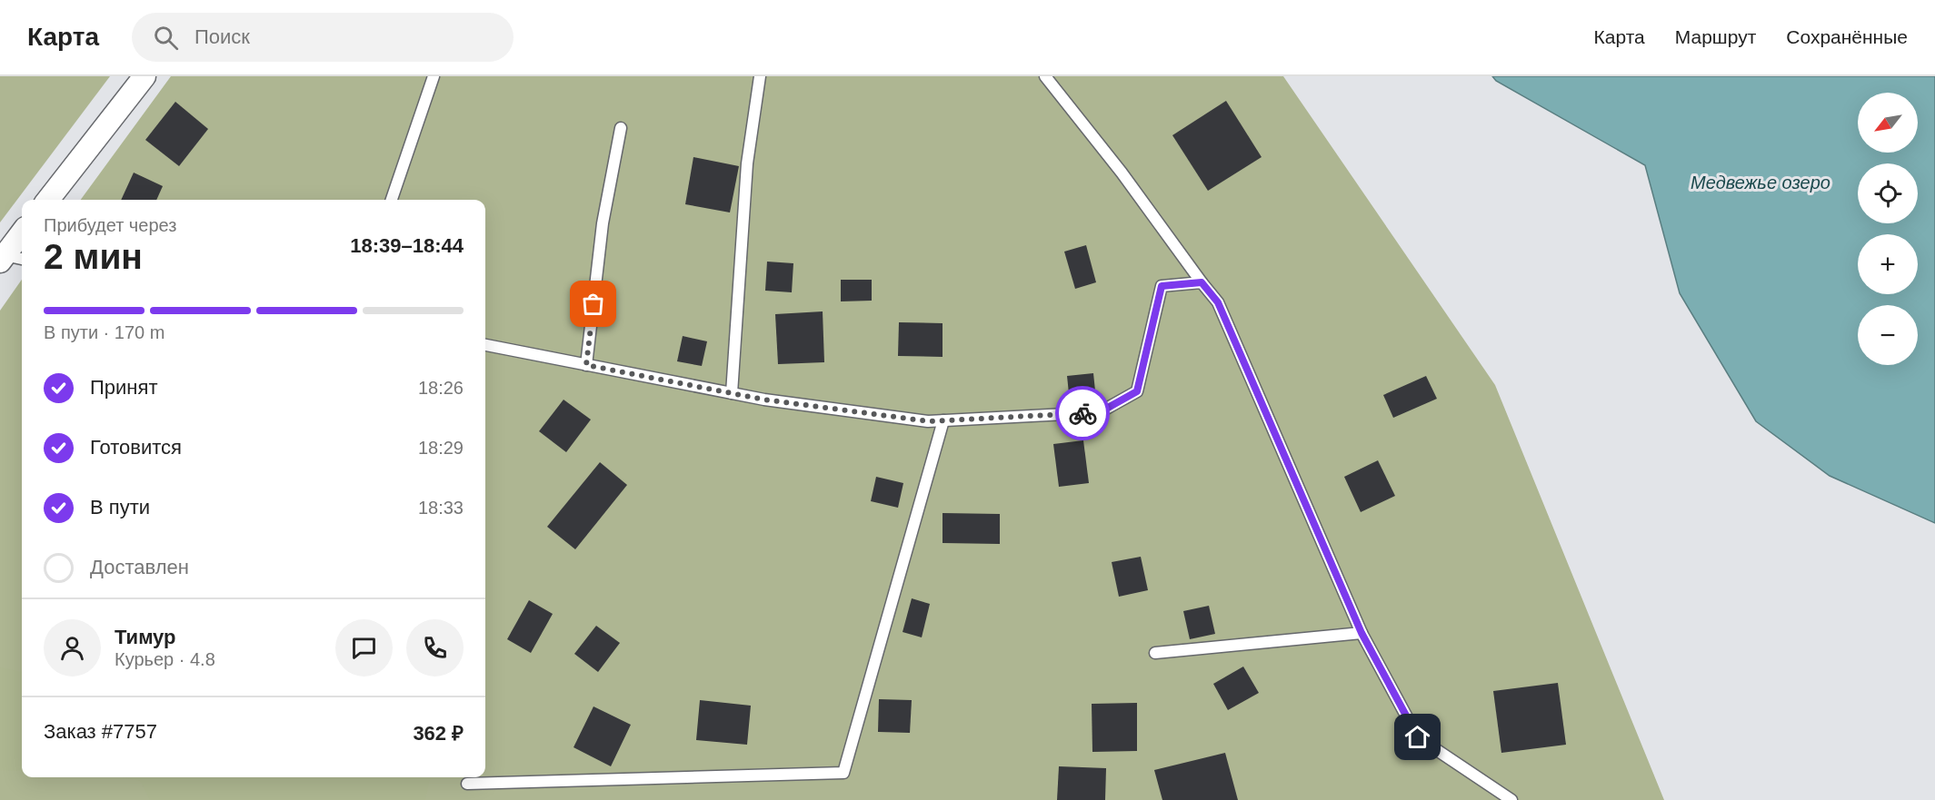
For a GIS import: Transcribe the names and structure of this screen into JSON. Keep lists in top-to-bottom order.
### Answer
{
  "water": ["Медвежье озеро"],
  "north": "bottom left",
  "page": {
    "header": "Карта",
    "search": "Поиск",
    "nav": ["Карта", "Маршрут", "Сохранённые"],
    "map_buttons": ["+", "−"],
    "heading": ["2 мин", "Прибудет через", "18:39–18:44"],
    "panel": [
      "Тимур",
      "Курьер · 4.8",
      "Заказ #7757",
      "362 ₽"
    ],
    "bar": "В пути · 170 m",
    "list": [
      ["Принят", "18:26"],
      ["Готовится", "18:29"],
      ["В пути", "18:33"],
      "Доставлен"
    ]
  }
}
